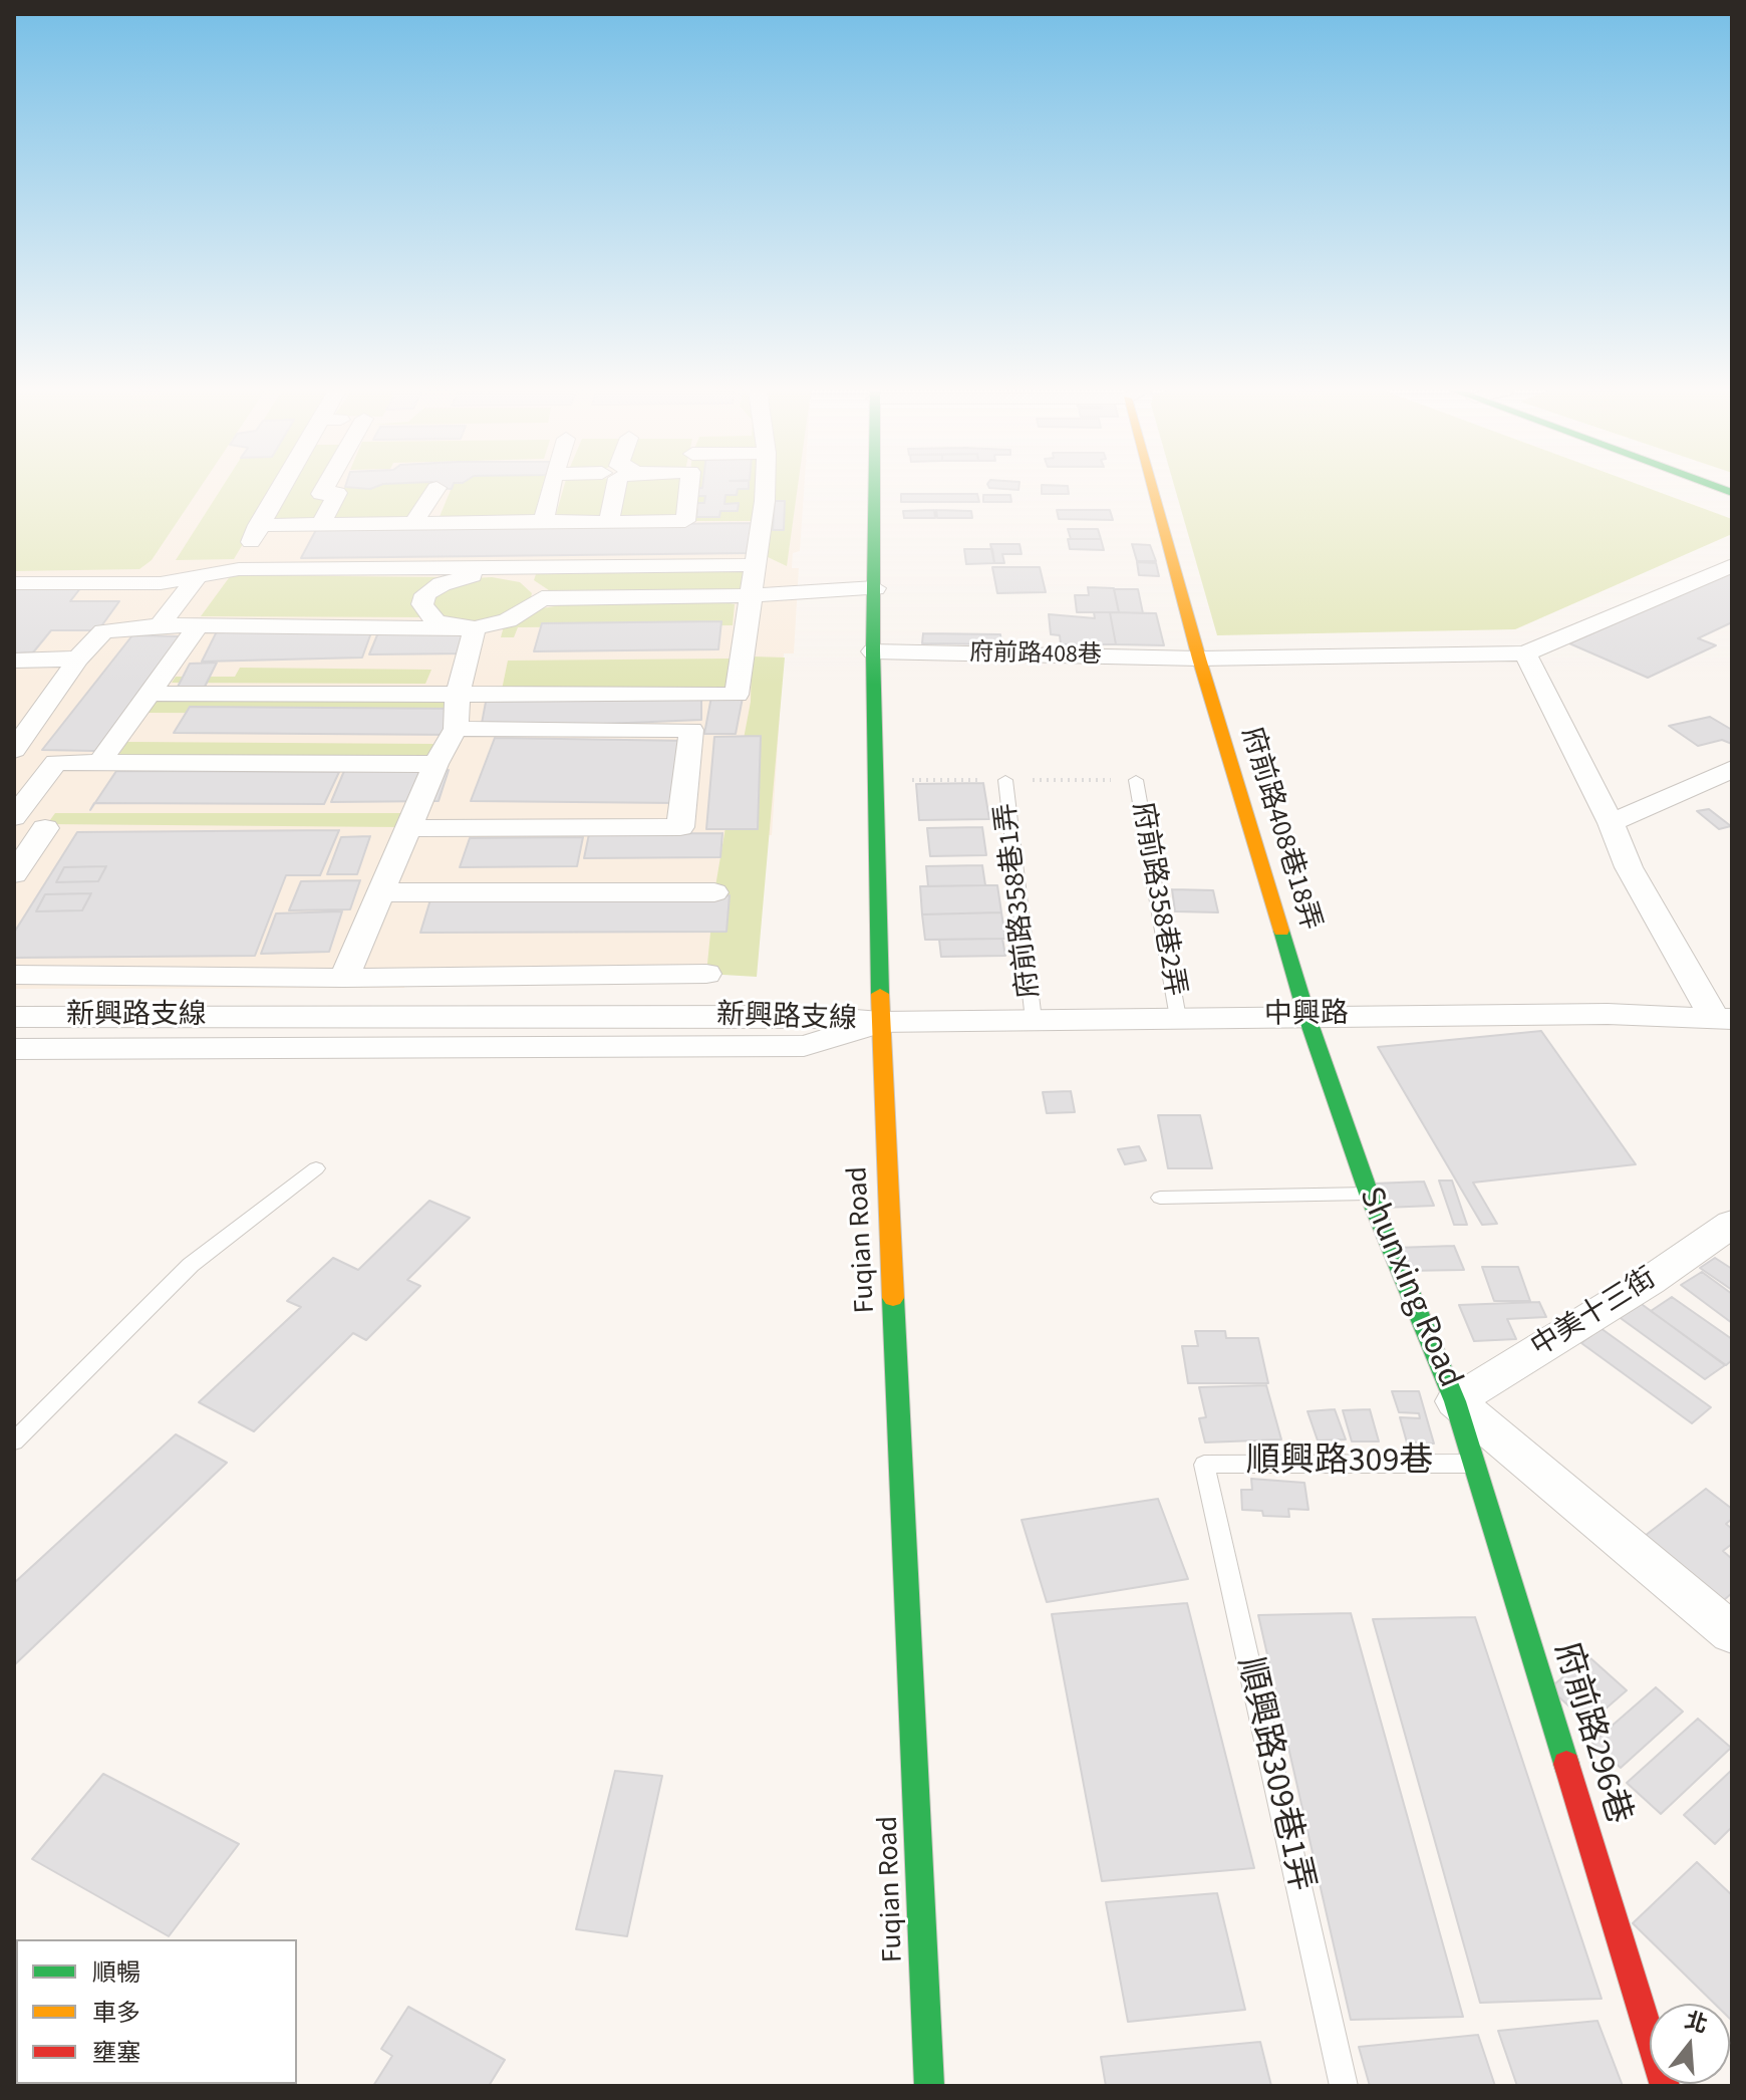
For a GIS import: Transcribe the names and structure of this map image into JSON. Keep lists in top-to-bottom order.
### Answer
{
  "streets": {
    "street": [
      "府前路408巷",
      "府前路408巷18弄",
      "中興路",
      "新興路支線",
      "Fuqian Road",
      "Shunxing Road",
      "中美十三街",
      "府前路296巷"
    ],
    "lane": [
      "府前路358巷2弄",
      "府前路358巷1弄",
      "順興路309巷",
      "順興路309巷1弄"
    ]
  },
  "crossings": [
    ["府前路408巷", "府前路408巷18弄"],
    ["府前路408巷", "Fuqian Road"],
    ["府前路408巷18弄", "中興路"],
    ["府前路408巷18弄", "Shunxing Road"],
    ["府前路358巷2弄", "中興路"],
    ["府前路358巷1弄", "中興路"],
    ["中興路", "新興路支線"],
    ["中興路", "Fuqian Road"],
    ["中興路", "Shunxing Road"],
    ["新興路支線", "Fuqian Road"],
    ["Shunxing Road", "中美十三街"],
    ["Shunxing Road", "府前路296巷"],
    ["中美十三街", "府前路296巷"],
    ["順興路309巷", "府前路296巷"],
    ["順興路309巷", "順興路309巷1弄"]
  ],
  "legend": ["順暢", "車多", "壅塞"],
  "north": "top"
}
